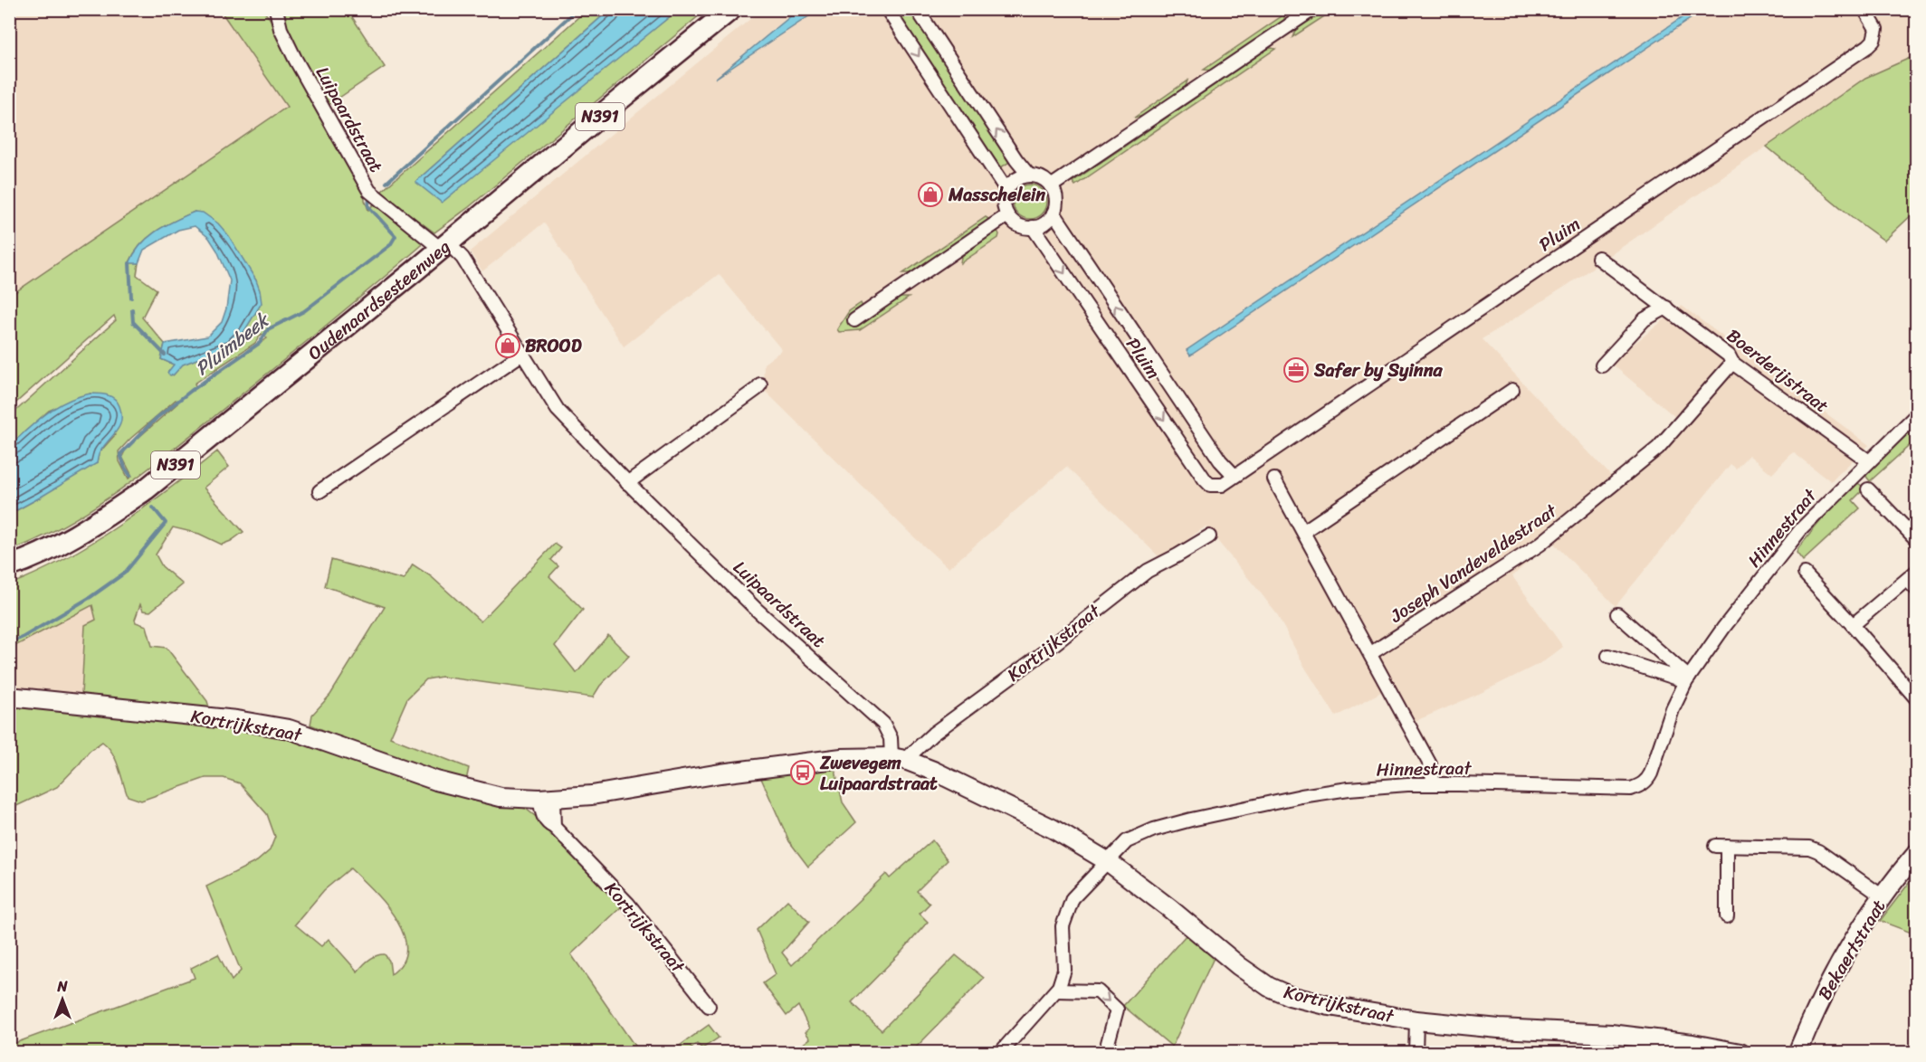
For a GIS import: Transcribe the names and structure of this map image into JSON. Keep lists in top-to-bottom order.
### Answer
{
  "streets": {
    "main road": [
      "N391",
      "Oudenaardsesteenweg",
      "Kortrijkstraat",
      "Bekaertstraat"
    ],
    "street": [
      "Luipaardstraat",
      "Pluim",
      "Boerderijstraat",
      "Hinnestraat",
      "Joseph Vandeveldestraat"
    ]
  },
  "crossings": [
    ["Luipaardstraat", "Oudenaardsesteenweg"],
    ["Luipaardstraat", "Kortrijkstraat"],
    ["Boerderijstraat", "Hinnestraat"],
    ["Boerderijstraat", "Joseph Vandeveldestraat"],
    ["Hinnestraat", "Kortrijkstraat"]
  ],
  "water": ["Pluimbeek"],
  "places": {
    "shop": ["Masschelein", "BROOD"],
    "office": ["Safer by Syinna"],
    "bus stop": ["Zwevegem Luipaardstraat"]
  },
  "north": "top"
}
